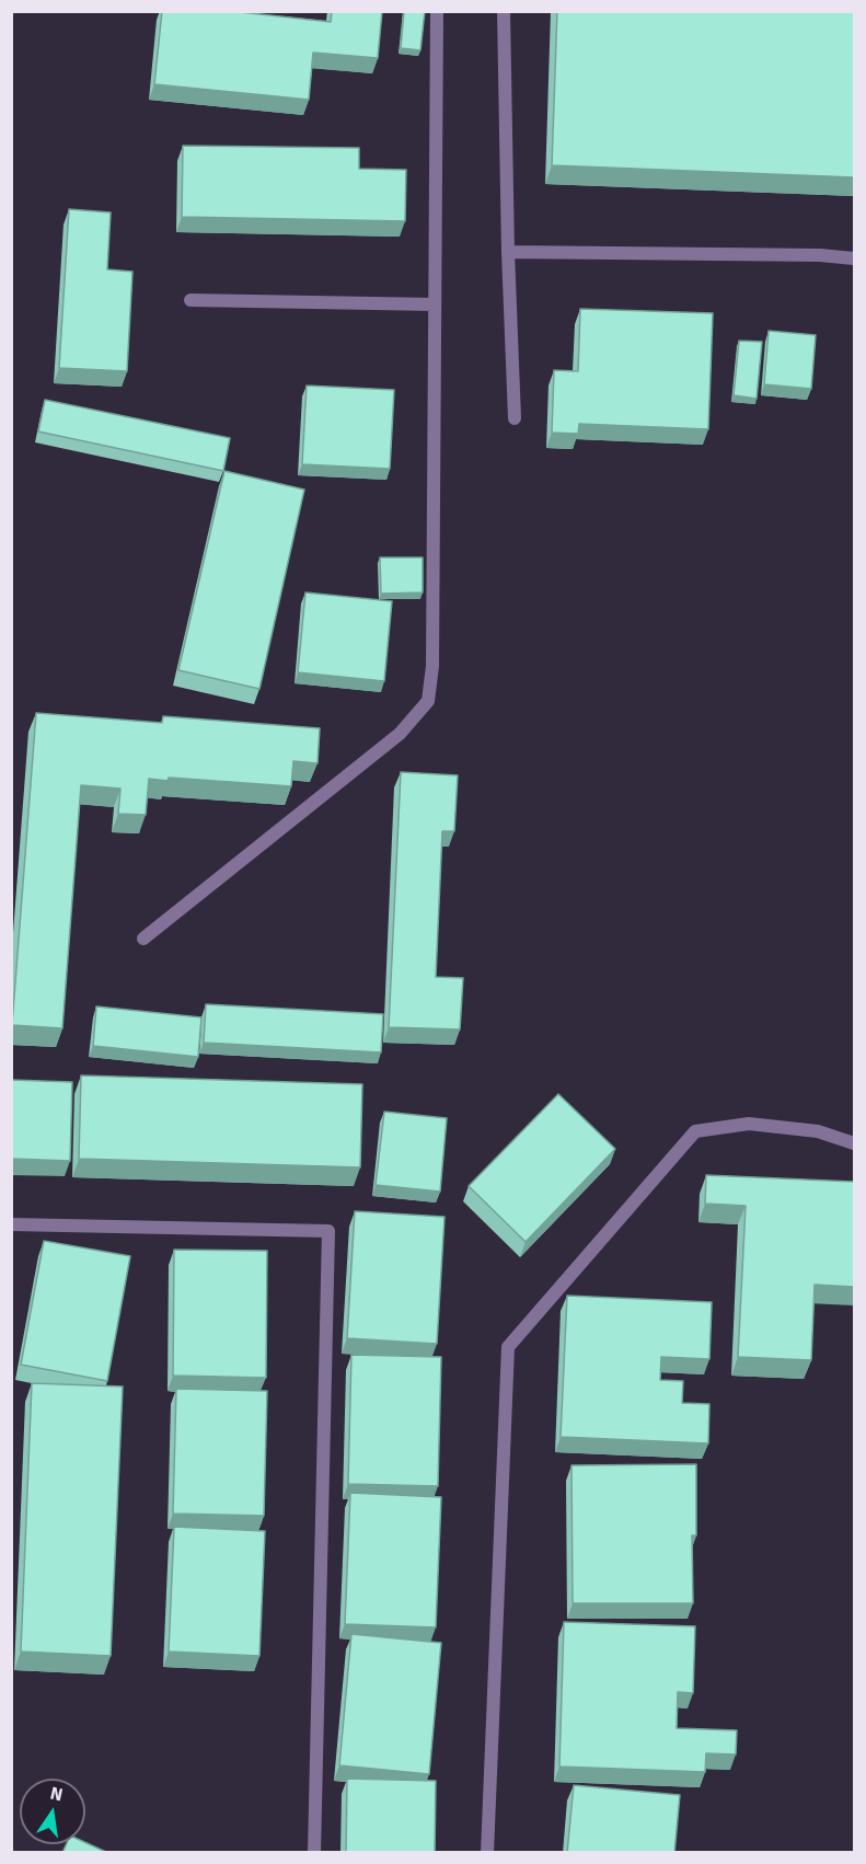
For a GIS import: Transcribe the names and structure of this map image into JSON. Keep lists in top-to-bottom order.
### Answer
{
  "north": "top"
}
